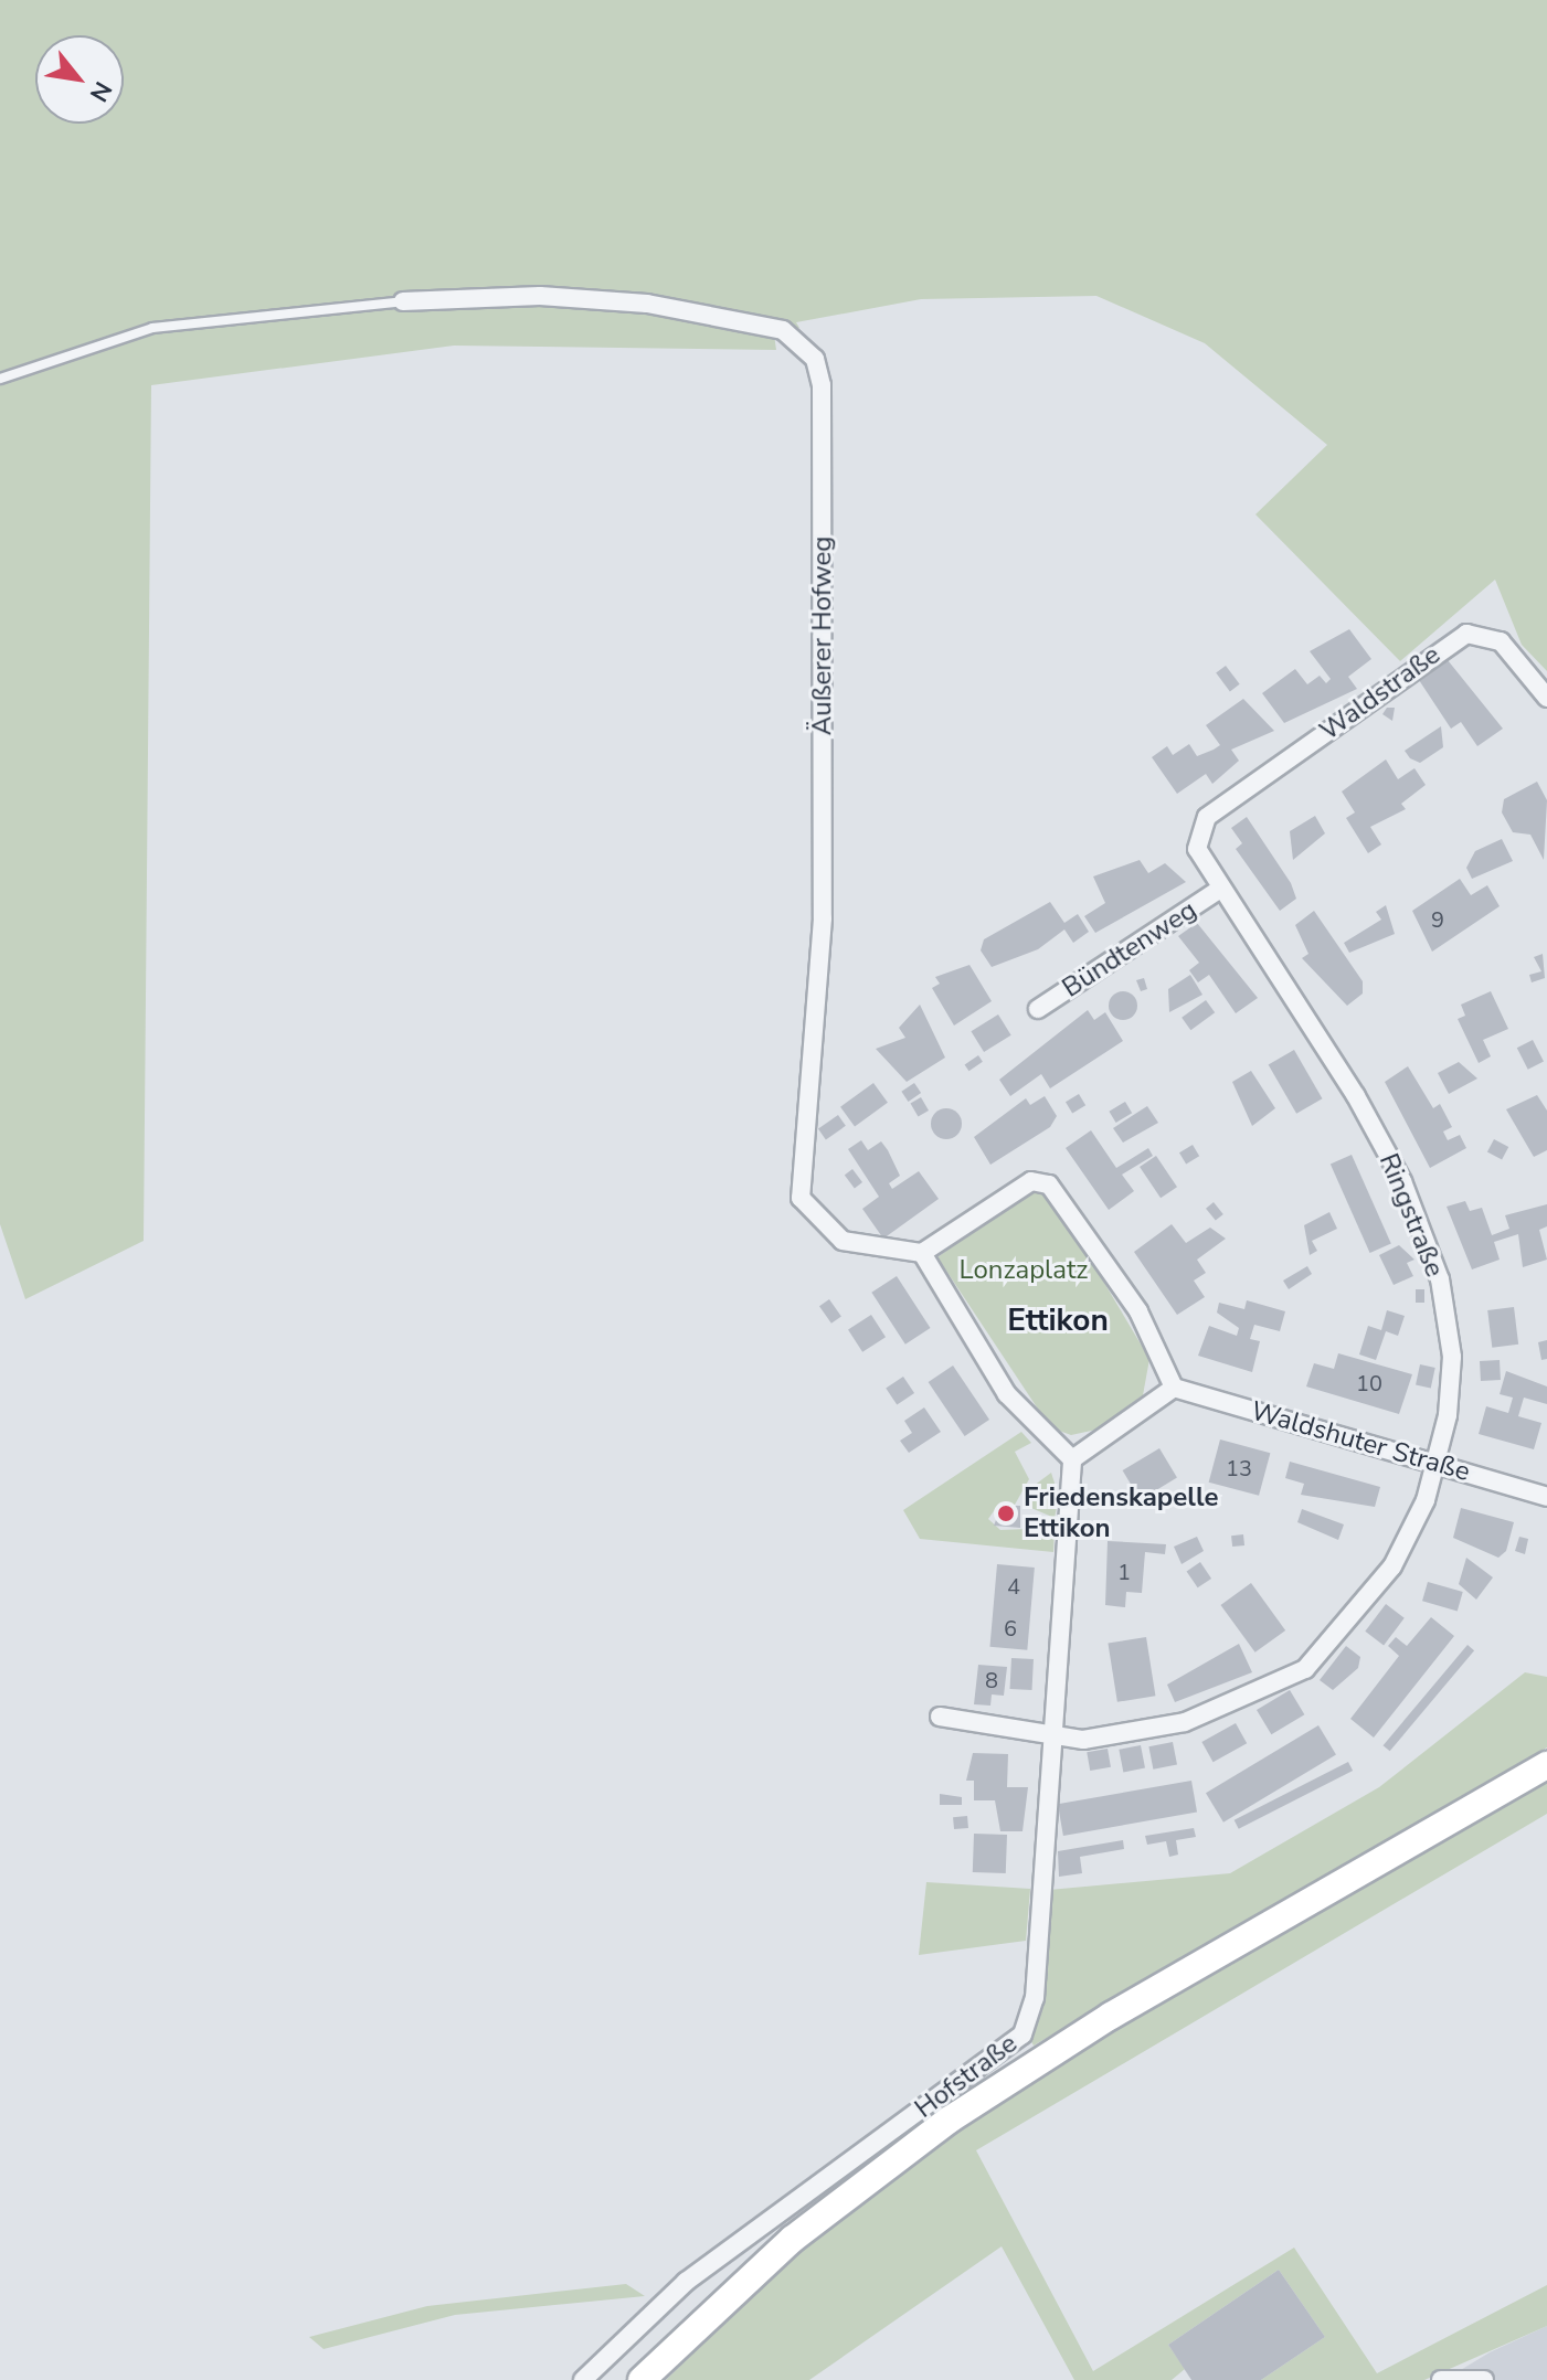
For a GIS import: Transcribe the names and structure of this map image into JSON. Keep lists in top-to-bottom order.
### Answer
{
  "streets": {
    "street": [
      "Äußerer Hofweg",
      "Waldstraße",
      "Bündtenweg",
      "Ringstraße",
      "Waldshuter Straße",
      "Hofstraße"
    ]
  },
  "crossings": [
    ["Waldstraße", "Ringstraße"],
    ["Bündtenweg", "Ringstraße"],
    ["Ringstraße", "Waldshuter Straße"],
    ["Ringstraße", "Hofstraße"]
  ],
  "districts": ["Ettikon"],
  "parks": ["Lonzaplatz"],
  "places": ["Friedenskapelle Ettikon"],
  "house_numbers": [
    "9",
    "10",
    "13",
    "1",
    "4",
    "6",
    "8"
  ],
  "north": "bottom right"
}
